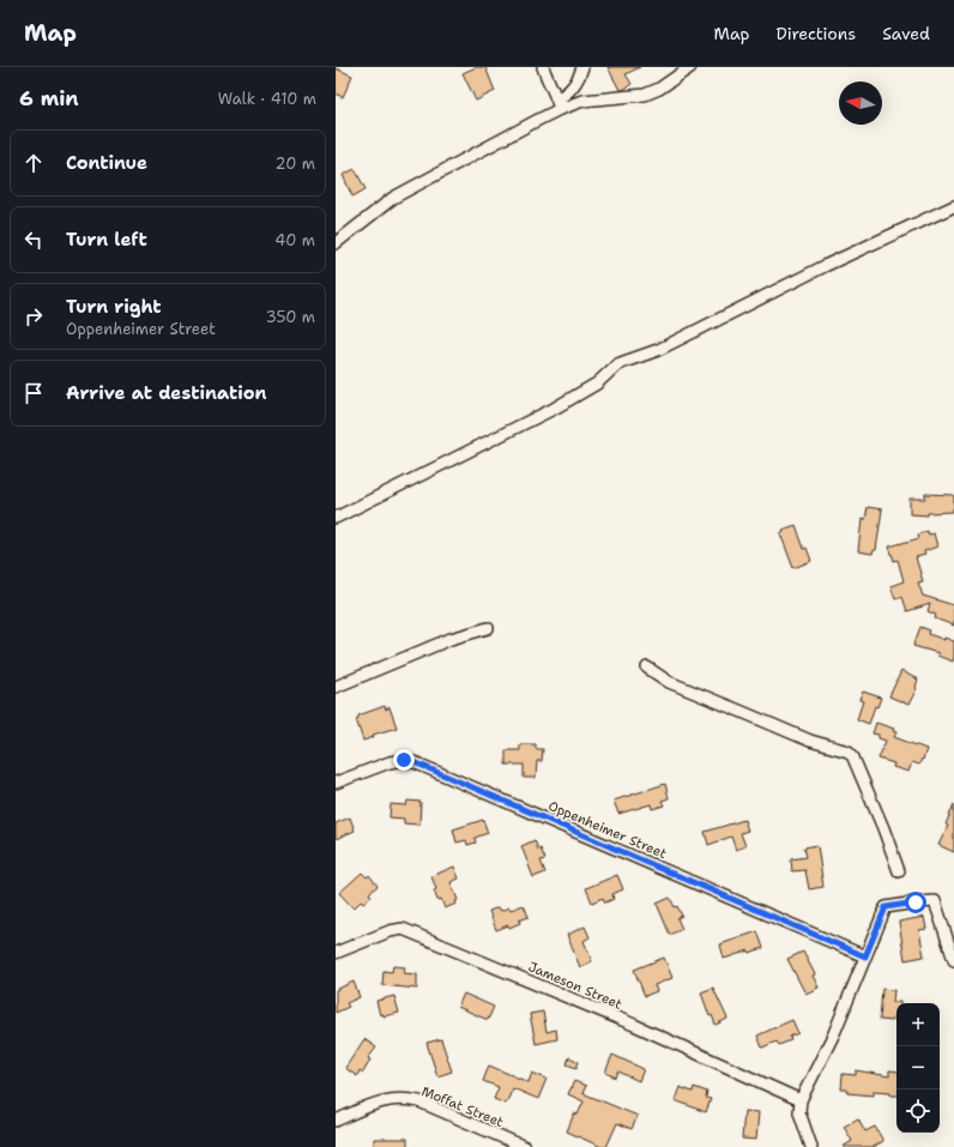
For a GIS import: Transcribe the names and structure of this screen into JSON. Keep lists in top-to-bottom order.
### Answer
{
  "streets": {
    "street": ["Oppenheimer Street", "Jameson Street", "Moffat Street"]
  },
  "north": "left",
  "page": {
    "header": "Map",
    "nav": ["Map", "Directions", "Saved"],
    "heading": ["6 min", "Walk · 410 m"],
    "list": [
      ["Continue", "20 m"],
      ["Turn left", "40 m"],
      ["Turn right", "Oppenheimer Street", "350 m"],
      "Arrive at destination"
    ],
    "map_buttons": ["+", "−"]
  }
}
